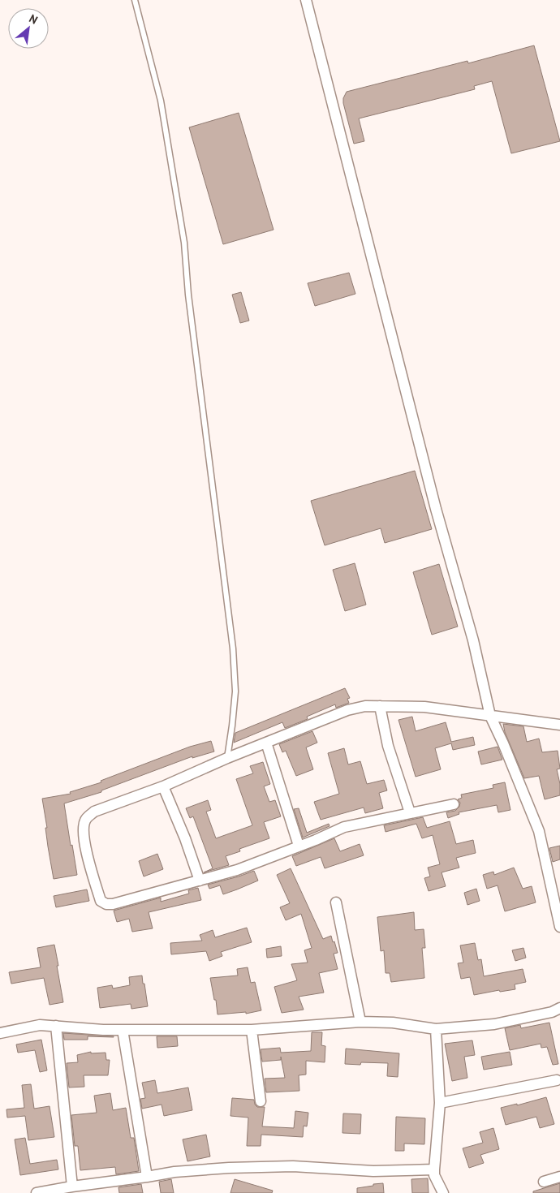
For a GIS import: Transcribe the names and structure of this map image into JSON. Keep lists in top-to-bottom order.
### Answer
{
  "north": "top right"
}
